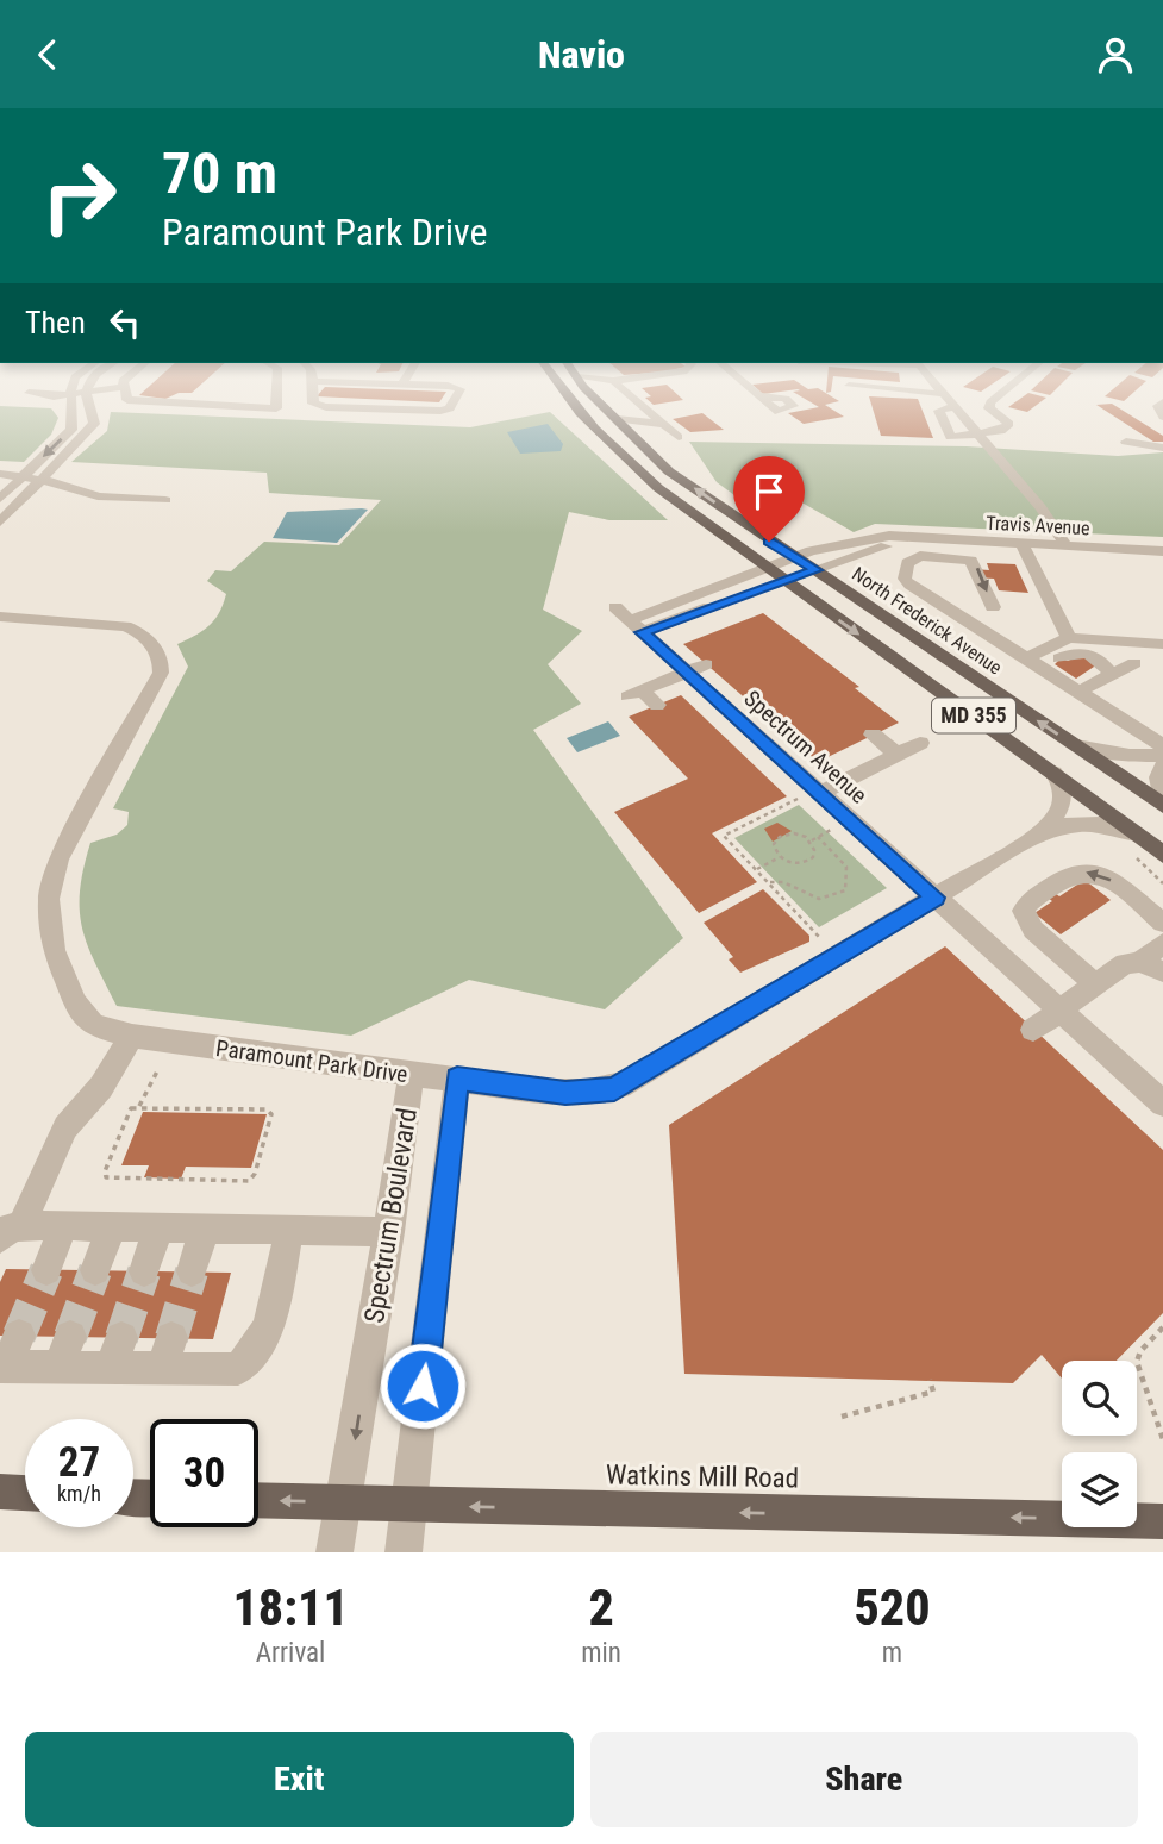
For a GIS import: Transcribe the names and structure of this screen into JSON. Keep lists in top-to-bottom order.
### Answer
{
  "streets": {
    "main road": ["North Frederick Avenue", "MD 355", "Watkins Mill Road"],
    "street": [
      "Travis Avenue",
      "Spectrum Avenue",
      "Paramount Park Drive",
      "Spectrum Boulevard"
    ]
  },
  "crossings": [
    ["Travis Avenue", "North Frederick Avenue"],
    ["Travis Avenue", "MD 355"],
    ["Travis Avenue", "Spectrum Avenue"],
    ["MD 355", "Spectrum Avenue"],
    ["MD 355", "Paramount Park Drive"],
    ["Spectrum Avenue", "Paramount Park Drive"],
    ["Paramount Park Drive", "Spectrum Boulevard"],
    ["Spectrum Boulevard", "Watkins Mill Road"]
  ],
  "one_way": ["Watkins Mill Road"],
  "page": {
    "header": "Navio",
    "turn": ["70 m", "Paramount Park Drive"],
    "then": "Then",
    "speed": "27 km/h",
    "limit": "30",
    "eta": [
      "18:11",
      "Arrival",
      "2",
      "min",
      "520",
      "m"
    ],
    "buttons": ["Exit", "Share"]
  }
}
